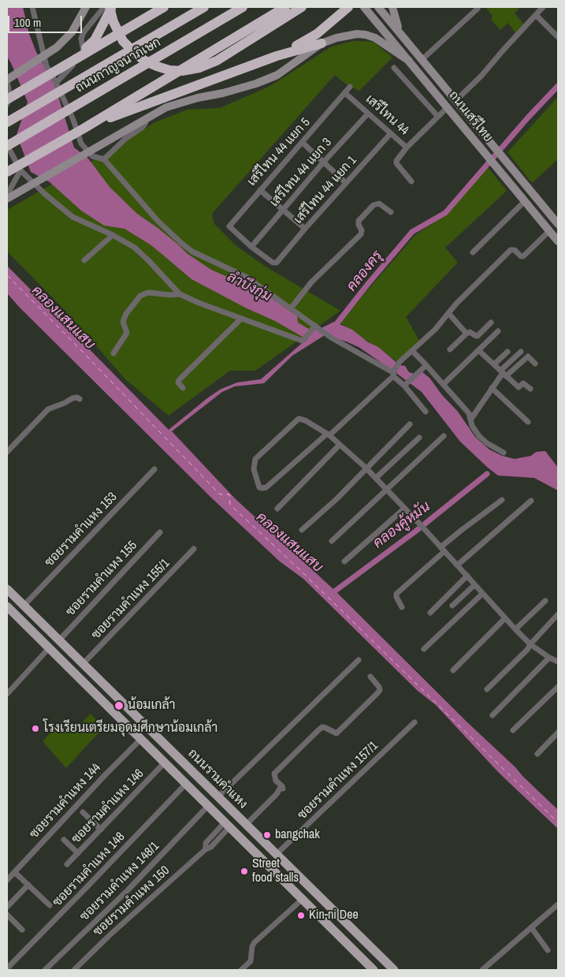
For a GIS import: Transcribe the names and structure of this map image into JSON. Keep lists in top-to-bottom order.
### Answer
{
  "streets": {
    "highway": ["ถนนกาญจนาภิเษก"],
    "main road": ["ถนนเสรีไทย", "ถนนรามคำแหง"],
    "street": [
      "เสรีไทน 44",
      "เสรีไทน 44 แยก 5",
      "เสรีไทน 44 แยก 3",
      "เสรีไทน 44 แยก 1",
      "ซอยรามคำแหง 153",
      "ซอยรามคำแหง 155",
      "ซอยรามคำแหง 155/1",
      "ซอยรามคำแหง 157/1",
      "ซอยรามคำแหง 144",
      "ซอยรามคำแหง 146",
      "ซอยรามคำแหง 148",
      "ซอยรามคำแหง 148/1",
      "ซอยรามคำแหง 150"
    ]
  },
  "crossings": [
    ["เสรีไทน 44", "ถนนเสรีไทย"],
    ["เสรีไทน 44", "เสรีไทน 44 แยก 5"],
    ["เสรีไทน 44", "เสรีไทน 44 แยก 3"],
    ["เสรีไทน 44", "เสรีไทน 44 แยก 1"],
    ["เสรีไทน 44 แยก 5", "เสรีไทน 44 แยก 3"],
    ["เสรีไทน 44 แยก 5", "เสรีไทน 44 แยก 1"],
    ["เสรีไทน 44 แยก 3", "เสรีไทน 44 แยก 1"],
    ["ซอยรามคำแหง 153", "ถนนรามคำแหง"],
    ["ซอยรามคำแหง 155", "ถนนรามคำแหง"],
    ["ซอยรามคำแหง 155/1", "ถนนรามคำแหง"],
    ["ถนนรามคำแหง", "ซอยรามคำแหง 157/1"],
    ["ถนนรามคำแหง", "ซอยรามคำแหง 144"],
    ["ถนนรามคำแหง", "ซอยรามคำแหง 146"],
    ["ถนนรามคำแหง", "ซอยรามคำแหง 148"],
    ["ถนนรามคำแหง", "ซอยรามคำแหง 148/1"],
    ["ถนนรามคำแหง", "ซอยรามคำแหง 150"]
  ],
  "water": [
    "คลองครุ",
    "ลำบึงกุ่ม",
    "คลองแสนแสบ",
    "คลองคู้หมัน"
  ],
  "places": [
    "น้อมเกล้า",
    "โรงเรียนเตรียมอุดมศึกษาน้อมเกล้า",
    "bangchak",
    "Street food stalls",
    "Kin-ni Dee"
  ],
  "scale_bar": "100 m"
}
